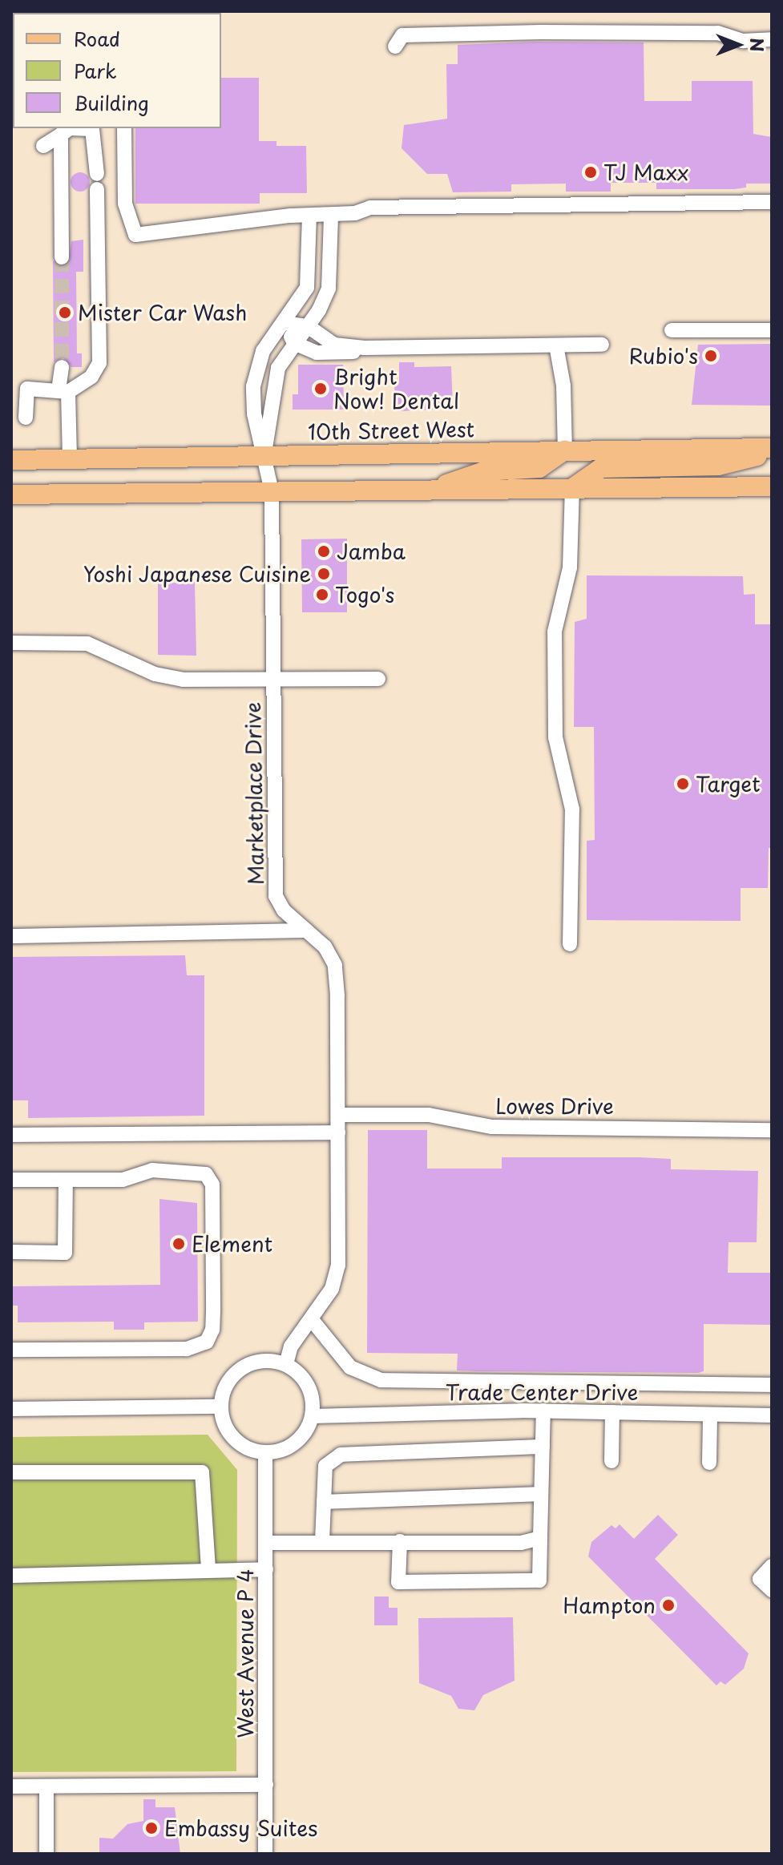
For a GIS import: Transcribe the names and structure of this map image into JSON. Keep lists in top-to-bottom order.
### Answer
{
  "streets": {
    "main road": ["10th Street West"],
    "street": [
      "Marketplace Drive",
      "Lowes Drive",
      "Trade Center Drive",
      "West Avenue P 4"
    ]
  },
  "crossings": [
    ["10th Street West", "Marketplace Drive"],
    ["Marketplace Drive", "Lowes Drive"],
    ["Marketplace Drive", "Trade Center Drive"],
    ["Marketplace Drive", "West Avenue P 4"],
    ["Trade Center Drive", "West Avenue P 4"]
  ],
  "places": [
    "TJ Maxx",
    "Mister Car Wash",
    "Rubio's",
    "Bright Now! Dental",
    "Jamba",
    "Yoshi Japanese Cuisine",
    "Togo's",
    "Target",
    "Element",
    "Hampton",
    "Embassy Suites"
  ],
  "legend": ["Road", "Park", "Building"],
  "north": "right"
}
